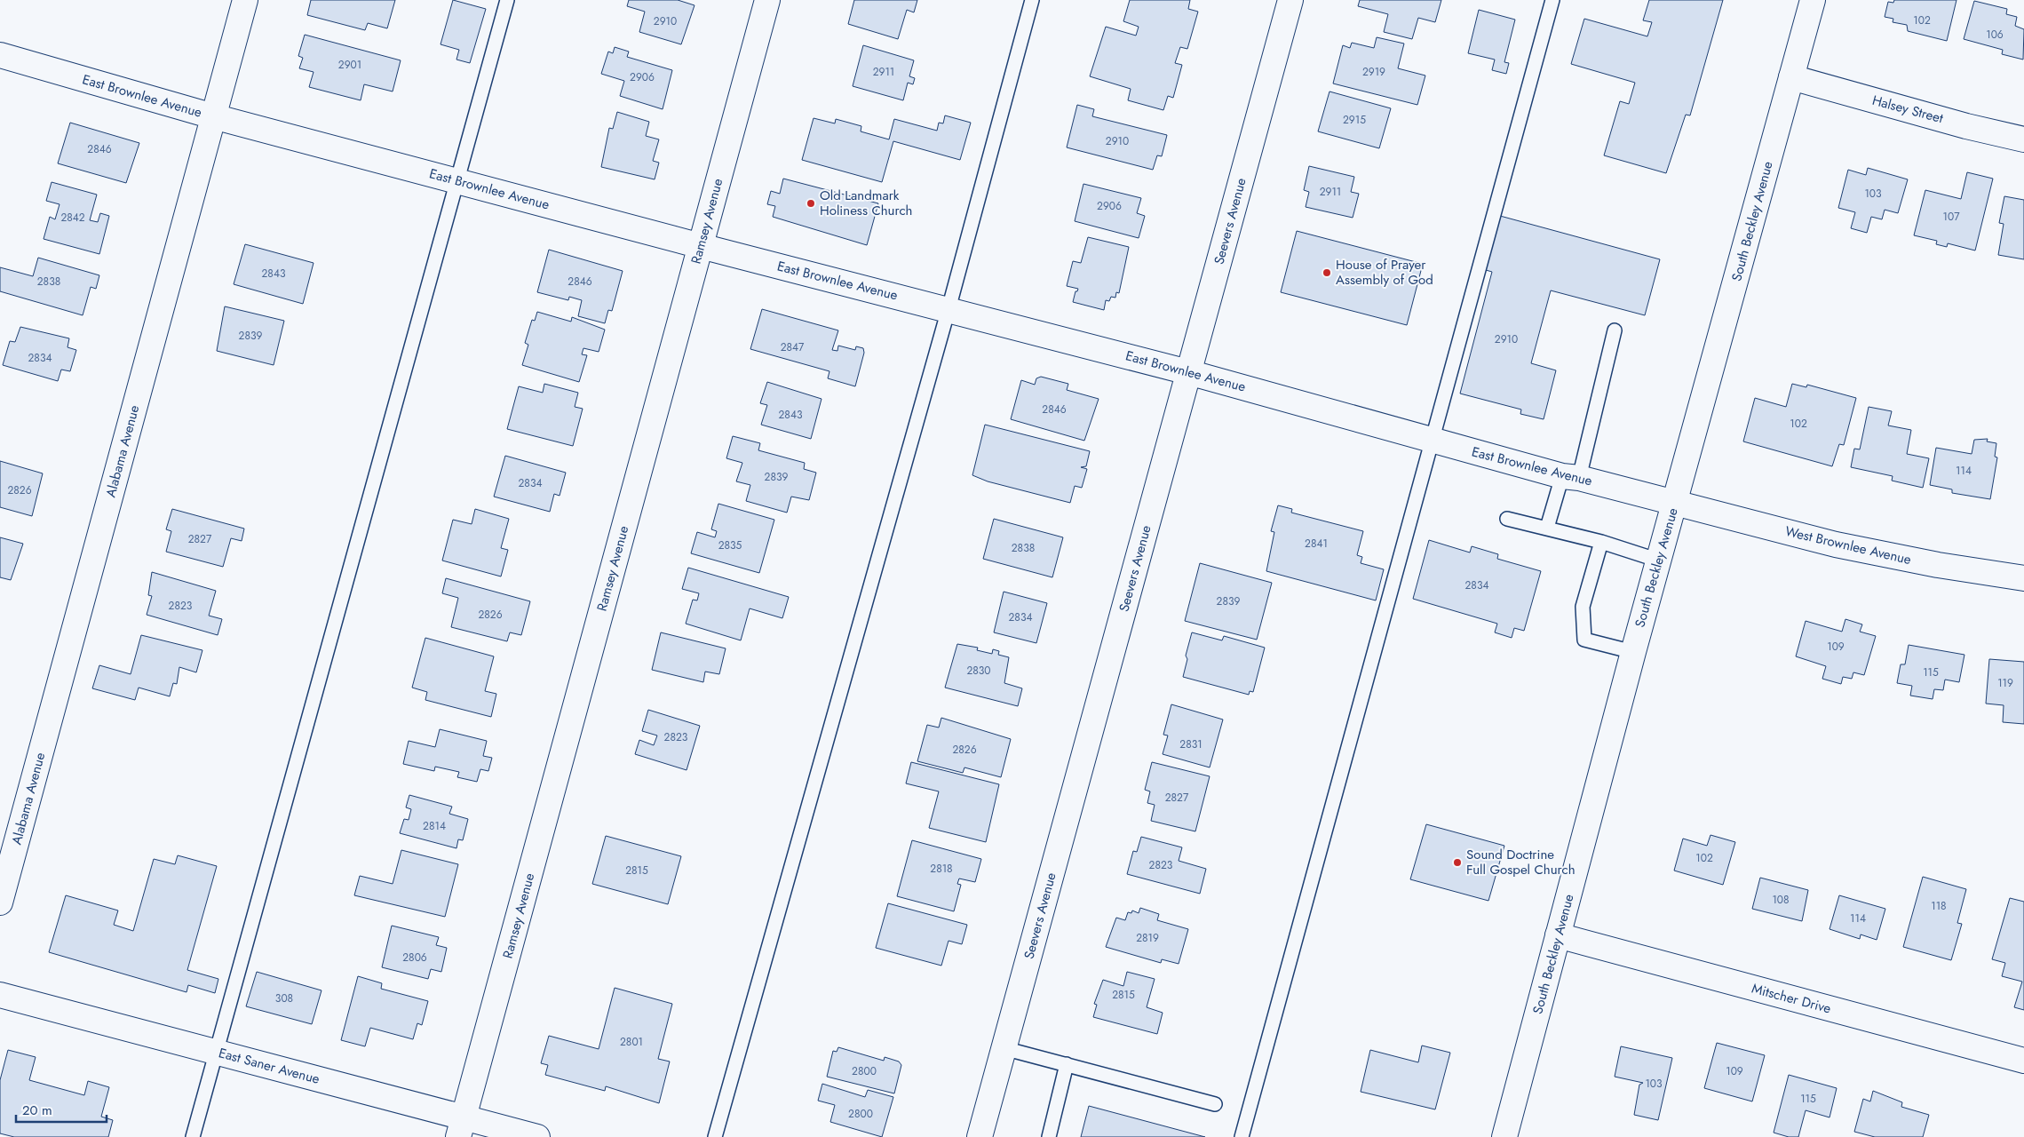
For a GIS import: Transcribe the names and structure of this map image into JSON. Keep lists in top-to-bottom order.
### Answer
{
  "streets": {
    "street": [
      "East Brownlee Avenue",
      "Halsey Street",
      "Ramsey Avenue",
      "Seevers Avenue",
      "South Beckley Avenue",
      "Alabama Avenue",
      "West Brownlee Avenue",
      "Mitscher Drive",
      "East Saner Avenue"
    ]
  },
  "crossings": [
    ["East Brownlee Avenue", "Ramsey Avenue"],
    ["East Brownlee Avenue", "Seevers Avenue"],
    ["East Brownlee Avenue", "South Beckley Avenue"],
    ["East Brownlee Avenue", "Alabama Avenue"],
    ["East Brownlee Avenue", "West Brownlee Avenue"],
    ["Halsey Street", "South Beckley Avenue"],
    ["Ramsey Avenue", "East Saner Avenue"],
    ["South Beckley Avenue", "West Brownlee Avenue"],
    ["South Beckley Avenue", "Mitscher Drive"]
  ],
  "places": ["Old Landmark Holiness Church", "House of Prayer Assembly of God", "Sound Doctrine Full Gospel Church"],
  "house_numbers": [
    "102",
    "2910",
    "106",
    "2901",
    "2911",
    "2919",
    "2906",
    "2915",
    "2910",
    "2846",
    "2911",
    "103",
    "2906",
    "107",
    "2842",
    "2843",
    "2838",
    "2846",
    "2839",
    "2910",
    "2847",
    "2834",
    "2846",
    "2843",
    "102",
    "114",
    "2839",
    "2834",
    "2826",
    "2827",
    "2841",
    "2835",
    "2838",
    "2834",
    "2839",
    "2823",
    "2826",
    "2834",
    "109",
    "2830",
    "115",
    "119",
    "2823",
    "2831",
    "2826",
    "2827",
    "2814",
    "102",
    "2823",
    "2818",
    "2815",
    "108",
    "118",
    "114",
    "2819",
    "2806",
    "2815",
    "308",
    "2801",
    "2800",
    "109",
    "103",
    "115",
    "2800"
  ],
  "scale_bar": "20 m"
}
